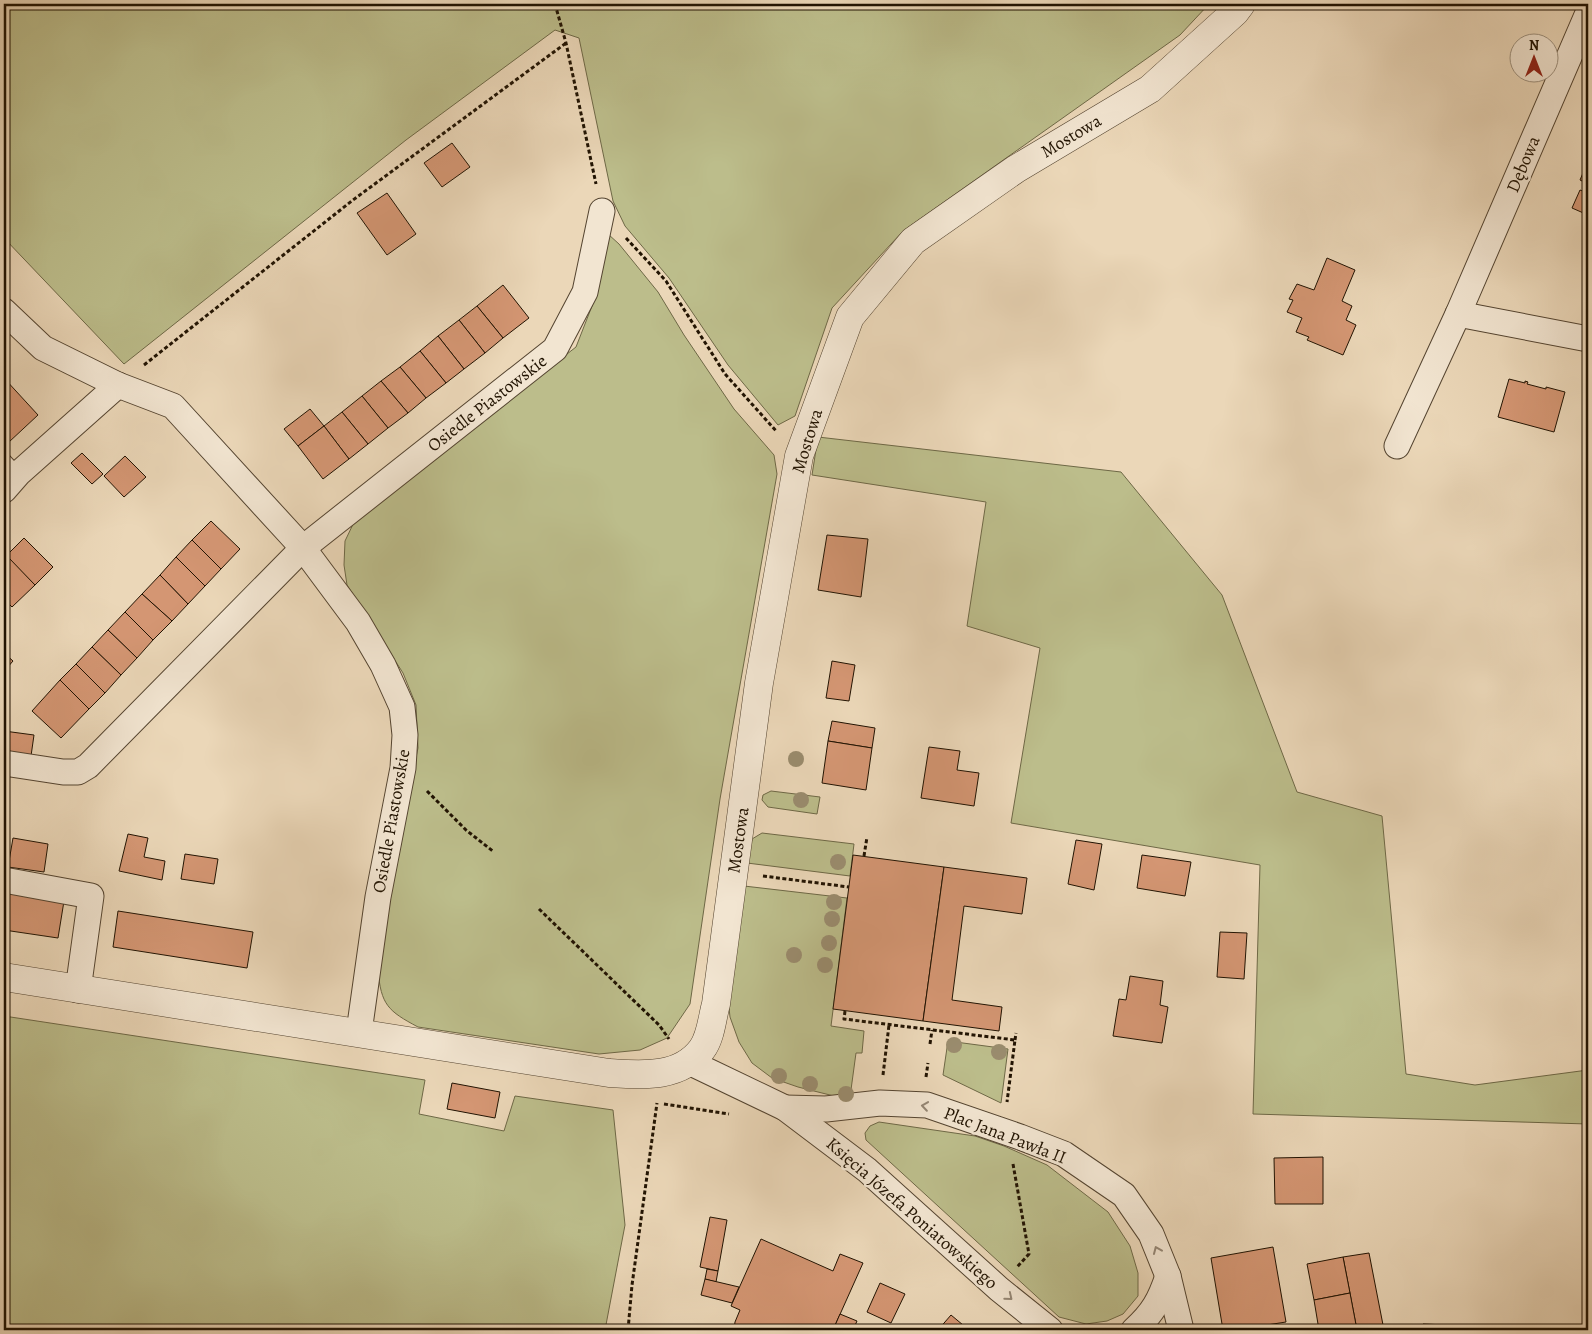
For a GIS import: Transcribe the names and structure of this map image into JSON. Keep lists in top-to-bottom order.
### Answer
{
  "streets": {
    "street": [
      "Mostowa",
      "Dębowa",
      "Osiedle Piastowskie",
      "Plac Jana Pawła II",
      "Księcia Józefa Poniatowskiego"
    ]
  },
  "crossings": [
    ["Mostowa", "Księcia Józefa Poniatowskiego"],
    ["Plac Jana Pawła II", "Księcia Józefa Poniatowskiego"]
  ],
  "one_way": ["Plac Jana Pawła II"],
  "north": "top"
}
